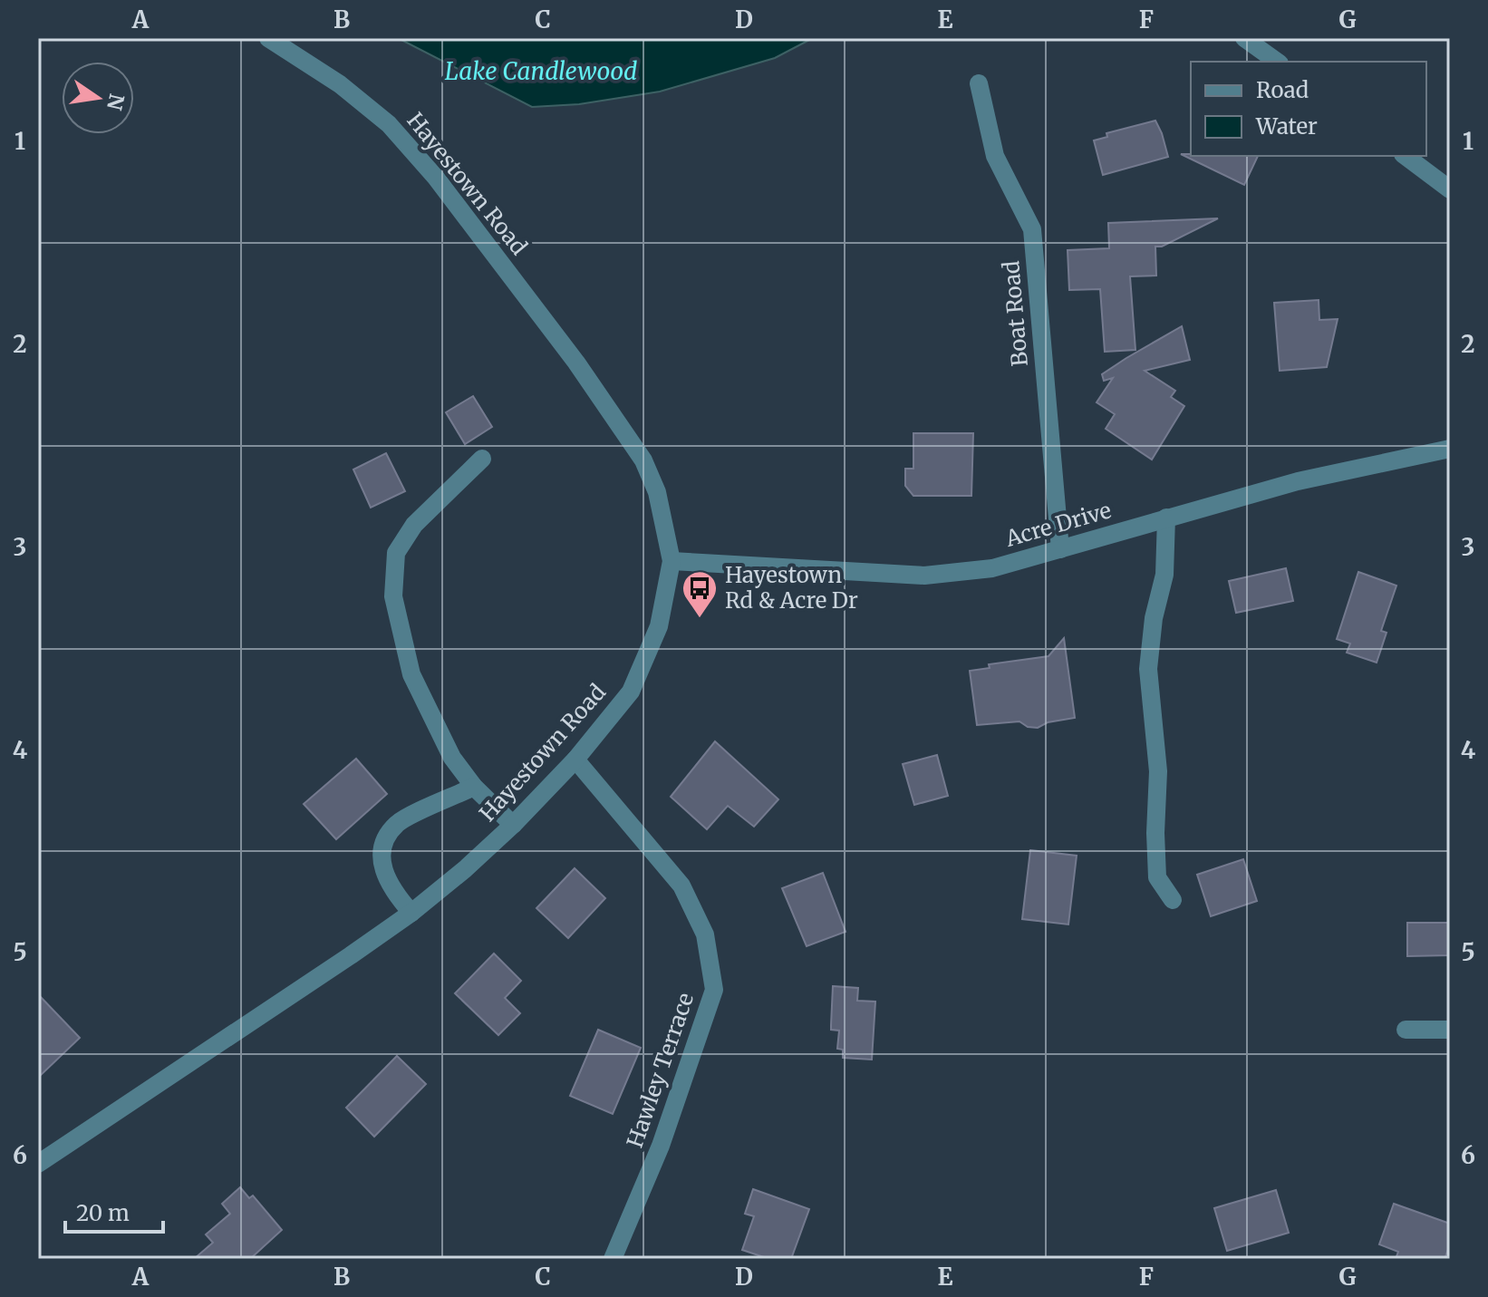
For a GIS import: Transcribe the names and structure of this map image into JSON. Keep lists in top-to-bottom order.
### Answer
{
  "streets": {
    "street": [
      "Hayestown Road",
      "Boat Road",
      "Acre Drive",
      "Hawley Terrace"
    ]
  },
  "crossings": [
    ["Hayestown Road", "Acre Drive"],
    ["Hayestown Road", "Hawley Terrace"],
    ["Boat Road", "Acre Drive"]
  ],
  "water": ["Lake Candlewood"],
  "places": {
    "bus stop": ["Hayestown Rd & Acre Dr"]
  },
  "legend": ["Road", "Water"],
  "scale_bar": "20 m",
  "north": "right",
  "grid": {
    "columns": [
      "A",
      "B",
      "C",
      "D",
      "E",
      "F",
      "G"
    ],
    "rows": [
      "1",
      "2",
      "3",
      "4",
      "5",
      "6"
    ]
  }
}
